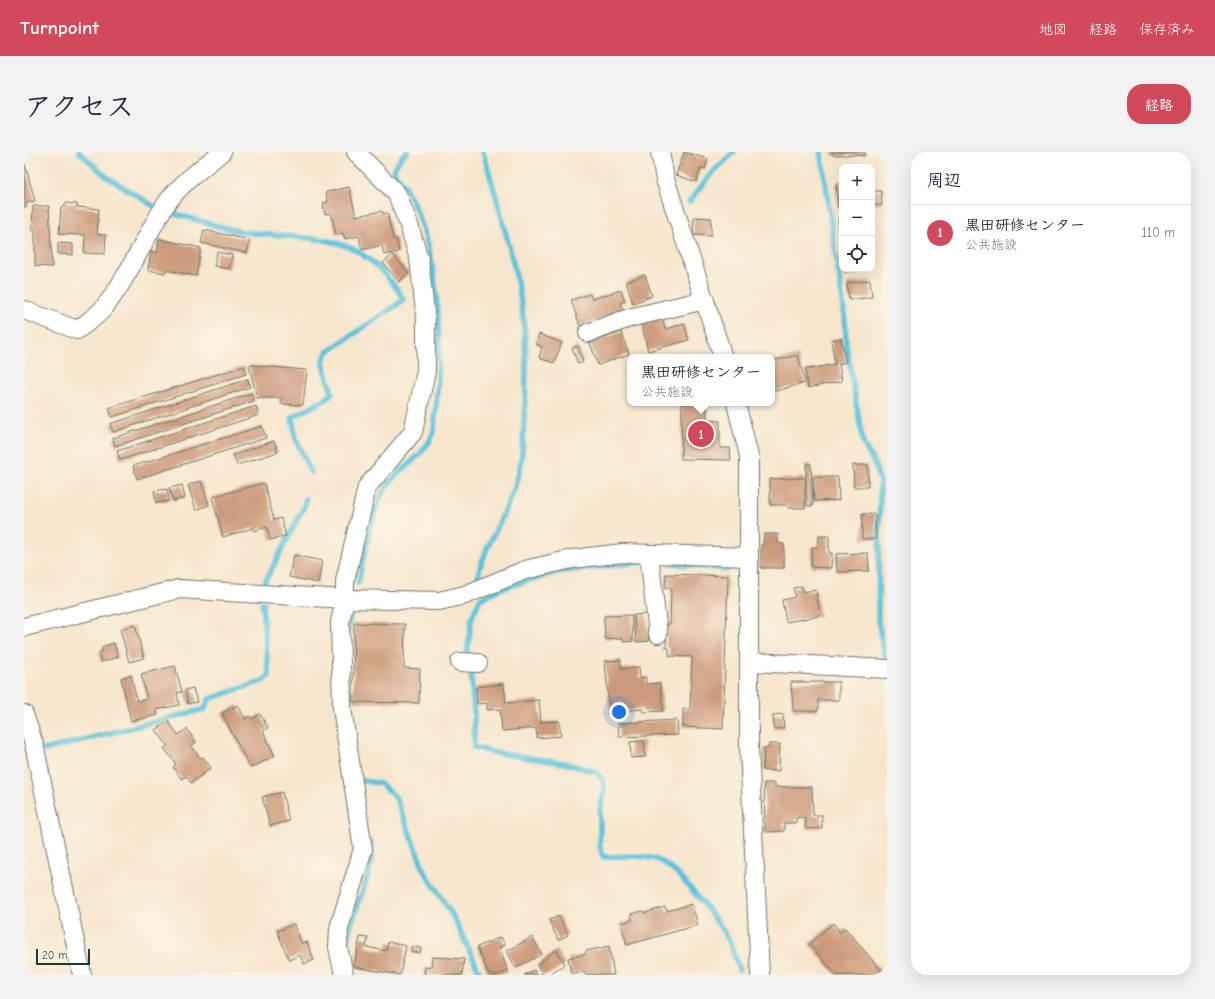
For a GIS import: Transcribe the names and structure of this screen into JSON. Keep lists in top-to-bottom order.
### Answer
{
  "scale_bar": "20 m",
  "page": {
    "header": "Turnpoint",
    "nav": ["地図", "経路", "保存済み"],
    "title": "アクセス",
    "buttons": "経路",
    "heading": "周辺",
    "map_buttons": ["+", "−"],
    "list": [
      {
        "mark": "1",
        "name": "黒田研修センター",
        "note": "公共施設",
        "value": "110 m"
      }
    ],
    "popup": ["黒田研修センター", "公共施設"],
    "pins": "1",
    "scale": "20 m"
  }
}
